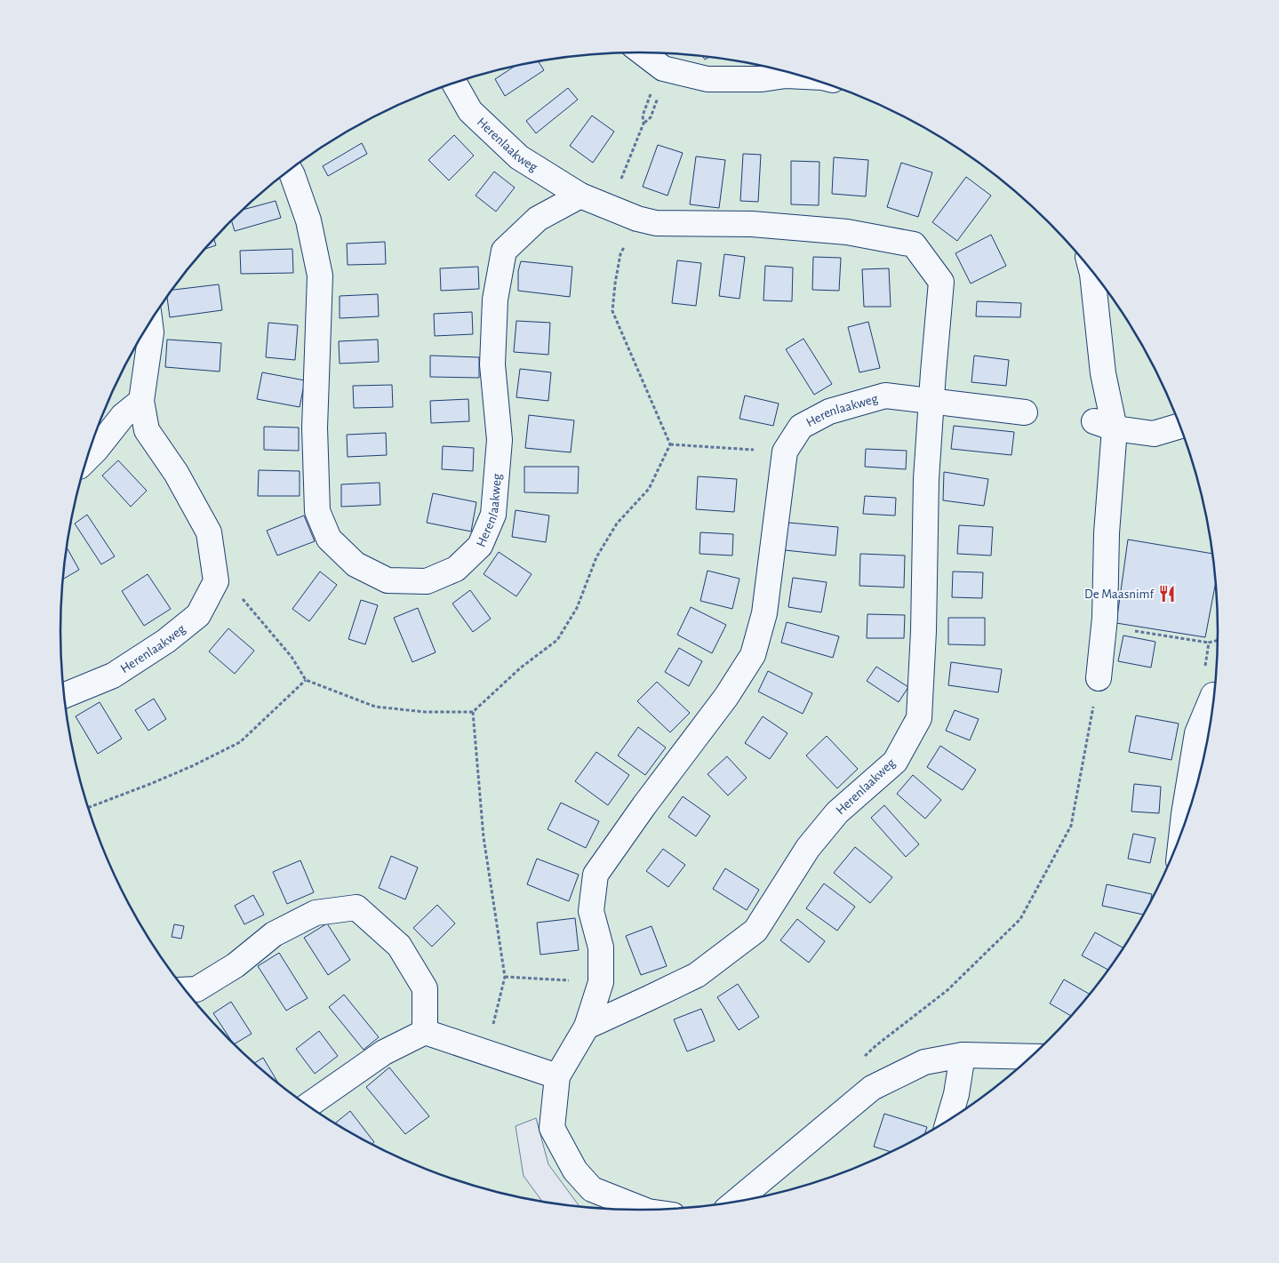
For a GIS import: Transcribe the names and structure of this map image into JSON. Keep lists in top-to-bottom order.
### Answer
{
  "streets": {
    "lane": ["Herenlaakweg"]
  },
  "places": {
    "restaurant": ["De Maasnimf"]
  }
}
